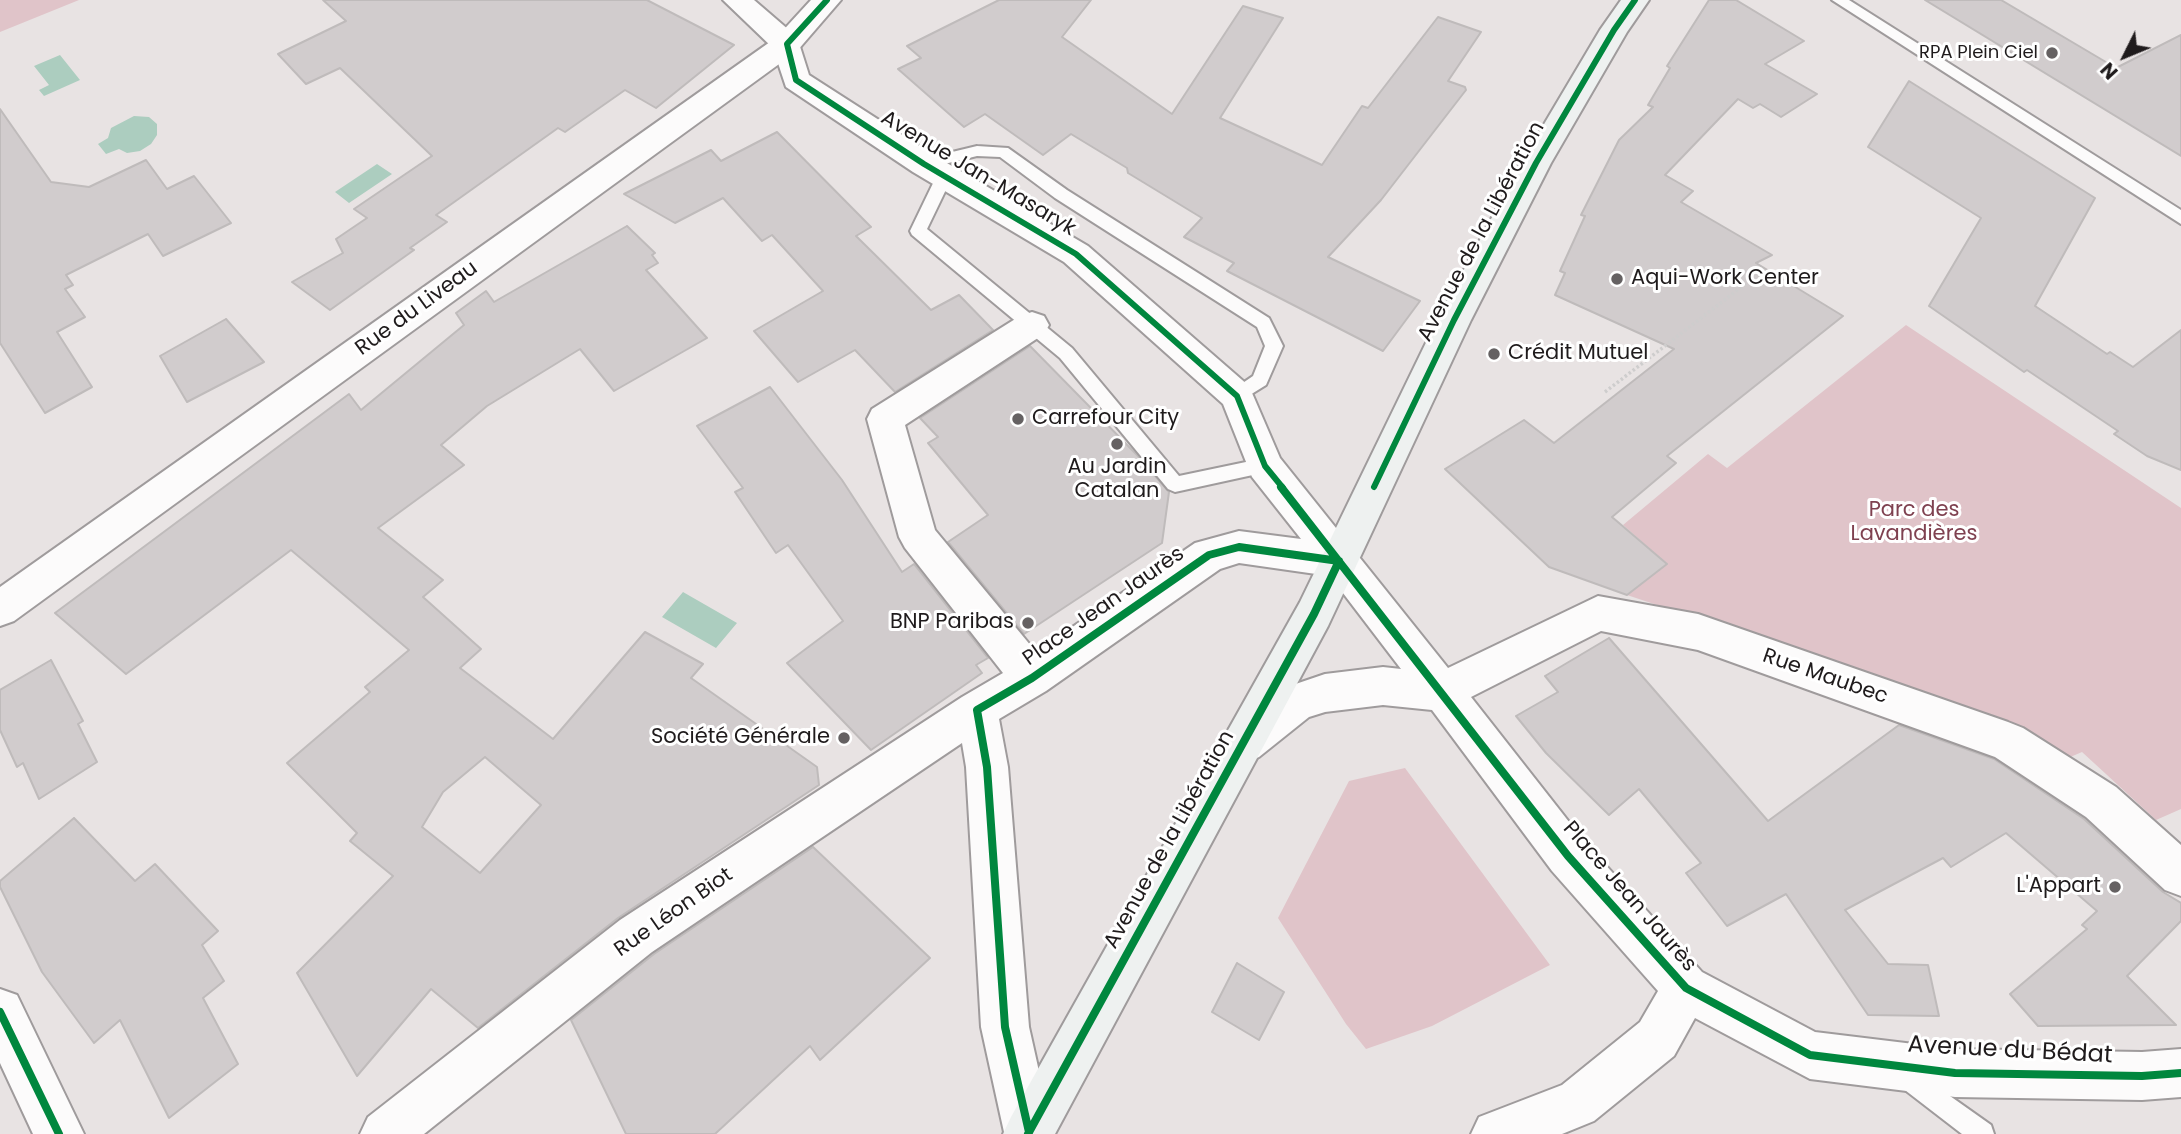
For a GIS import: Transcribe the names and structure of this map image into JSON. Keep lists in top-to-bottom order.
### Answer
{
  "streets": {
    "main road": ["Avenue de la Libération"],
    "street": [
      "Avenue Jan-Masaryk",
      "Rue du Liveau",
      "Place Jean Jaurès",
      "Rue Maubec",
      "Rue Léon Biot",
      "Avenue du Bédat"
    ]
  },
  "crossings": [
    ["Avenue Jan-Masaryk", "Avenue de la Libération"],
    ["Avenue Jan-Masaryk", "Rue du Liveau"],
    ["Avenue Jan-Masaryk", "Place Jean Jaurès"],
    ["Avenue de la Libération", "Place Jean Jaurès"],
    ["Place Jean Jaurès", "Rue Maubec"],
    ["Place Jean Jaurès", "Rue Léon Biot"],
    ["Place Jean Jaurès", "Avenue du Bédat"]
  ],
  "parks": ["Parc des Lavandières"],
  "places": [
    "RPA Plein Ciel",
    "Aqui-Work Center",
    "Crédit Mutuel",
    "Carrefour City",
    "Au Jardin Catalan",
    "BNP Paribas",
    "Société Générale",
    "L'Appart"
  ],
  "north": "bottom left"
}
